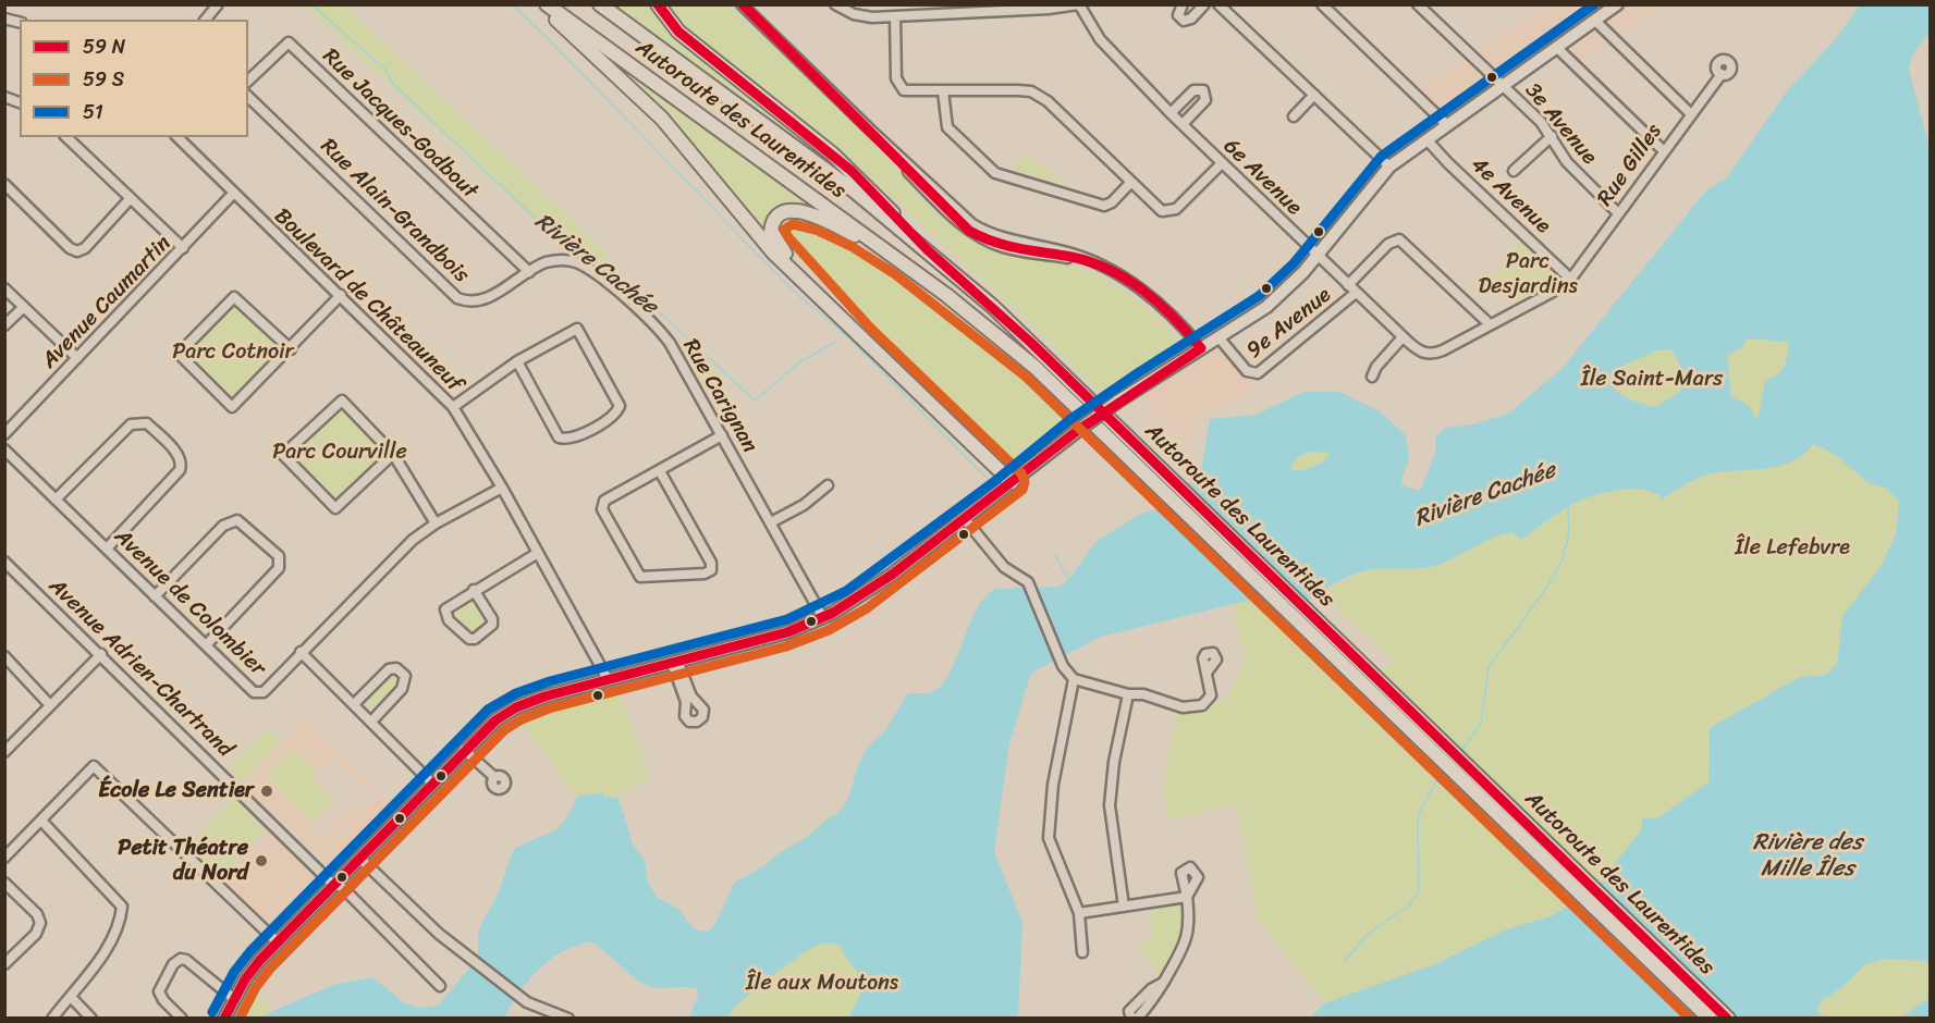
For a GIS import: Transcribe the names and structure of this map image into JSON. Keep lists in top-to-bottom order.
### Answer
{
  "streets": {
    "highway": ["Autoroute des Laurentides"],
    "street": [
      "Rue Jacques-Godbout",
      "3e Avenue",
      "Rue Gilles",
      "6e Avenue",
      "4e Avenue",
      "Rue Alain-Grandbois",
      "Boulevard de Châteauneuf",
      "Avenue Caumartin",
      "9e Avenue",
      "Rue Carignan",
      "Avenue de Colombier",
      "Avenue Adrien-Chartrand"
    ]
  },
  "crossings": [
    ["Rue Jacques-Godbout", "Rue Alain-Grandbois"],
    ["Rue Jacques-Godbout", "Rue Carignan"],
    ["3e Avenue", "Rue Gilles"],
    ["Rue Gilles", "4e Avenue"],
    ["6e Avenue", "9e Avenue"],
    ["Rue Alain-Grandbois", "Rue Carignan"],
    ["Boulevard de Châteauneuf", "Avenue Caumartin"],
    ["Boulevard de Châteauneuf", "Avenue de Colombier"]
  ],
  "water": ["Rivière Cachée", "Rivière des Mille Îles"],
  "parks": [
    "Parc Desjardins",
    "Parc Cotnoir",
    "Île Saint-Mars",
    "Parc Courville",
    "Île Lefebvre",
    "Île aux Moutons"
  ],
  "places": ["École Le Sentier", "Petit Théatre du Nord"],
  "lines": ["transit line 51"],
  "legend": ["59 N", "59 S", "51"]
}
